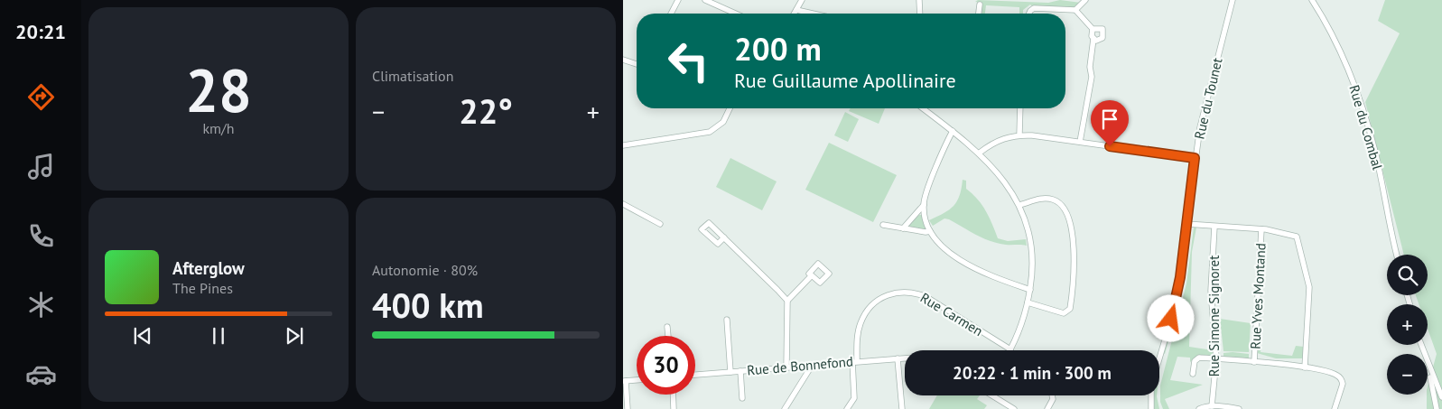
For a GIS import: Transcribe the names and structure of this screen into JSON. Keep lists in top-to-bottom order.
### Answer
{
  "streets": {
    "street": [
      "Rue du Tounet",
      "Rue du Combal",
      "Rue Yves Montand",
      "Rue Carmen",
      "Rue Simone Signoret",
      "Rue de Bonnefond"
    ]
  },
  "crossings": [
    ["Rue Carmen", "Rue de Bonnefond"]
  ],
  "page": {
    "tabs": "20:21",
    "tile": [
      ["28", "km/h"],
      "Climatisation",
      ["Autonomie · 80%", "400 km"]
    ],
    "turn": ["200 m", "Rue Guillaume Apollinaire"],
    "heat": ["−", "22°", "+"],
    "song": ["Afterglow", "The Pines"],
    "map_buttons": ["+", "−"],
    "limit": "30",
    "trip": "20:22 · 1 min · 300 m"
  }
}
